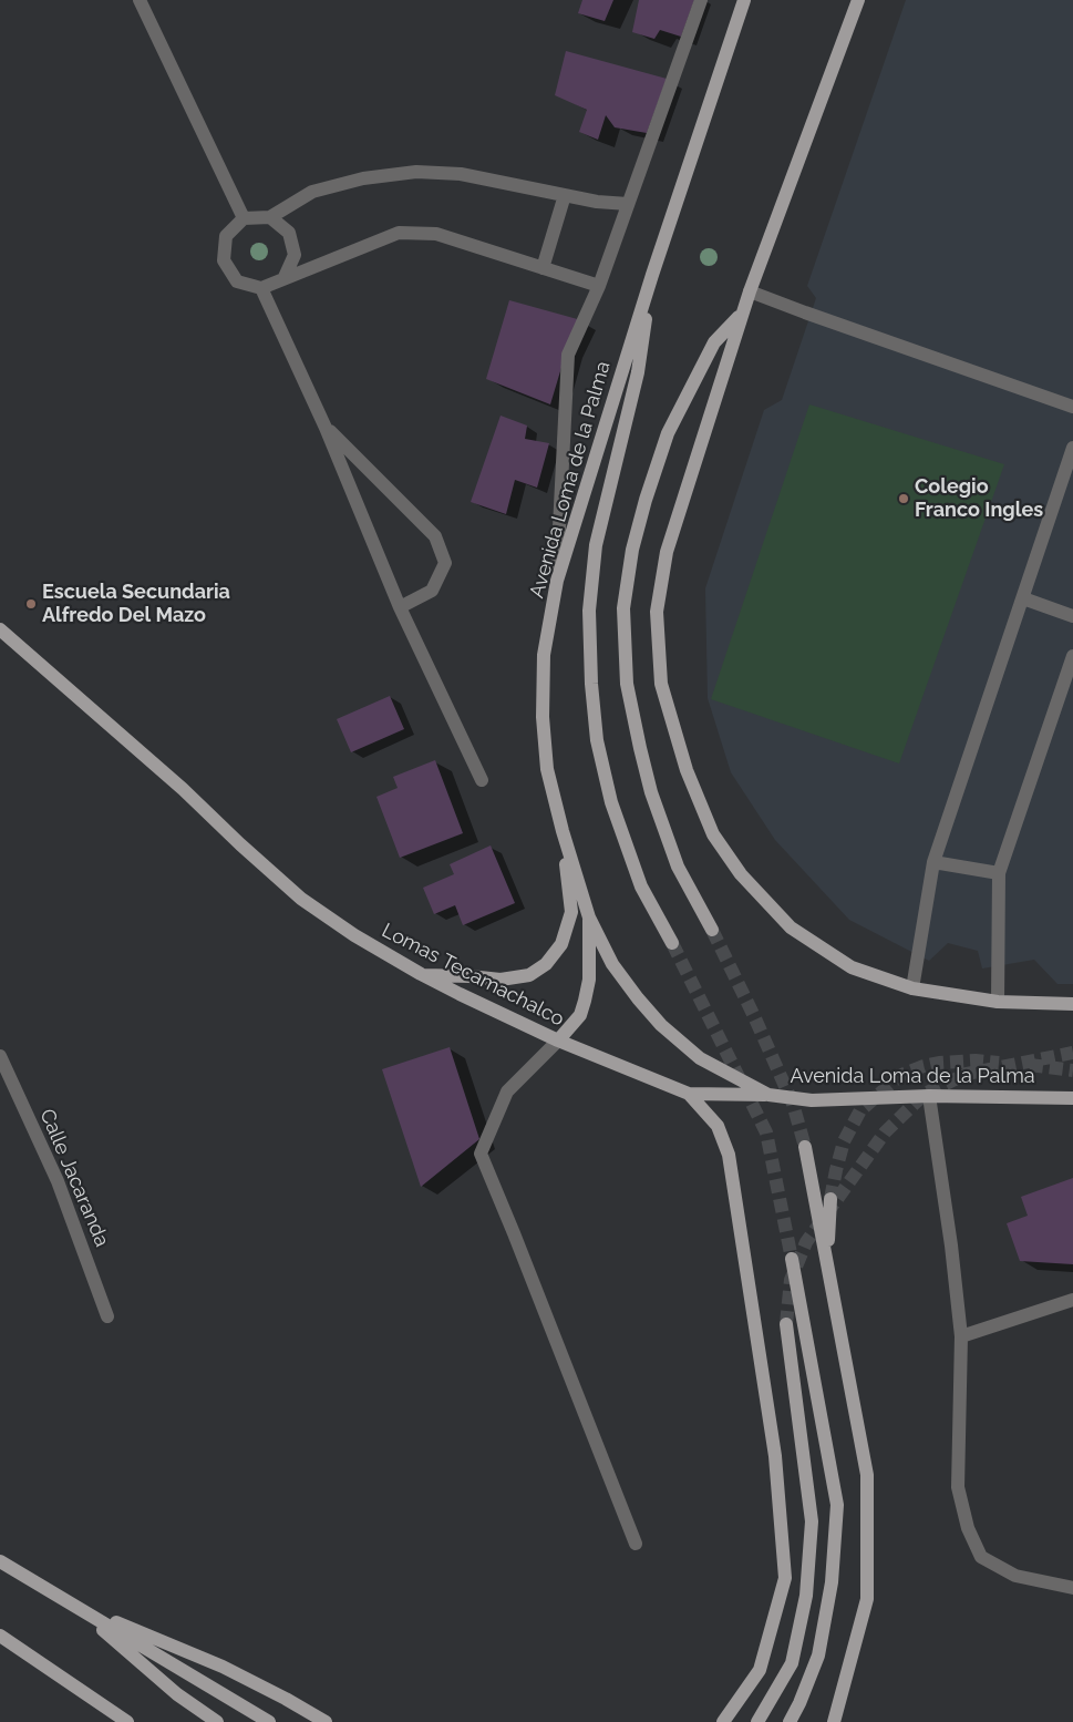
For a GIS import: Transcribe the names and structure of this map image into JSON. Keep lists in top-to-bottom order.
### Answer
{
  "streets": {
    "main road": ["Avenida Loma de la Palma", "Lomas Tecamachalco"],
    "street": ["Calle Jacaranda"]
  },
  "crossings": [
    ["Avenida Loma de la Palma", "Lomas Tecamachalco"]
  ],
  "places": ["Colegio Franco Ingles", "Escuela Secundaria Alfredo Del Mazo"]
}
